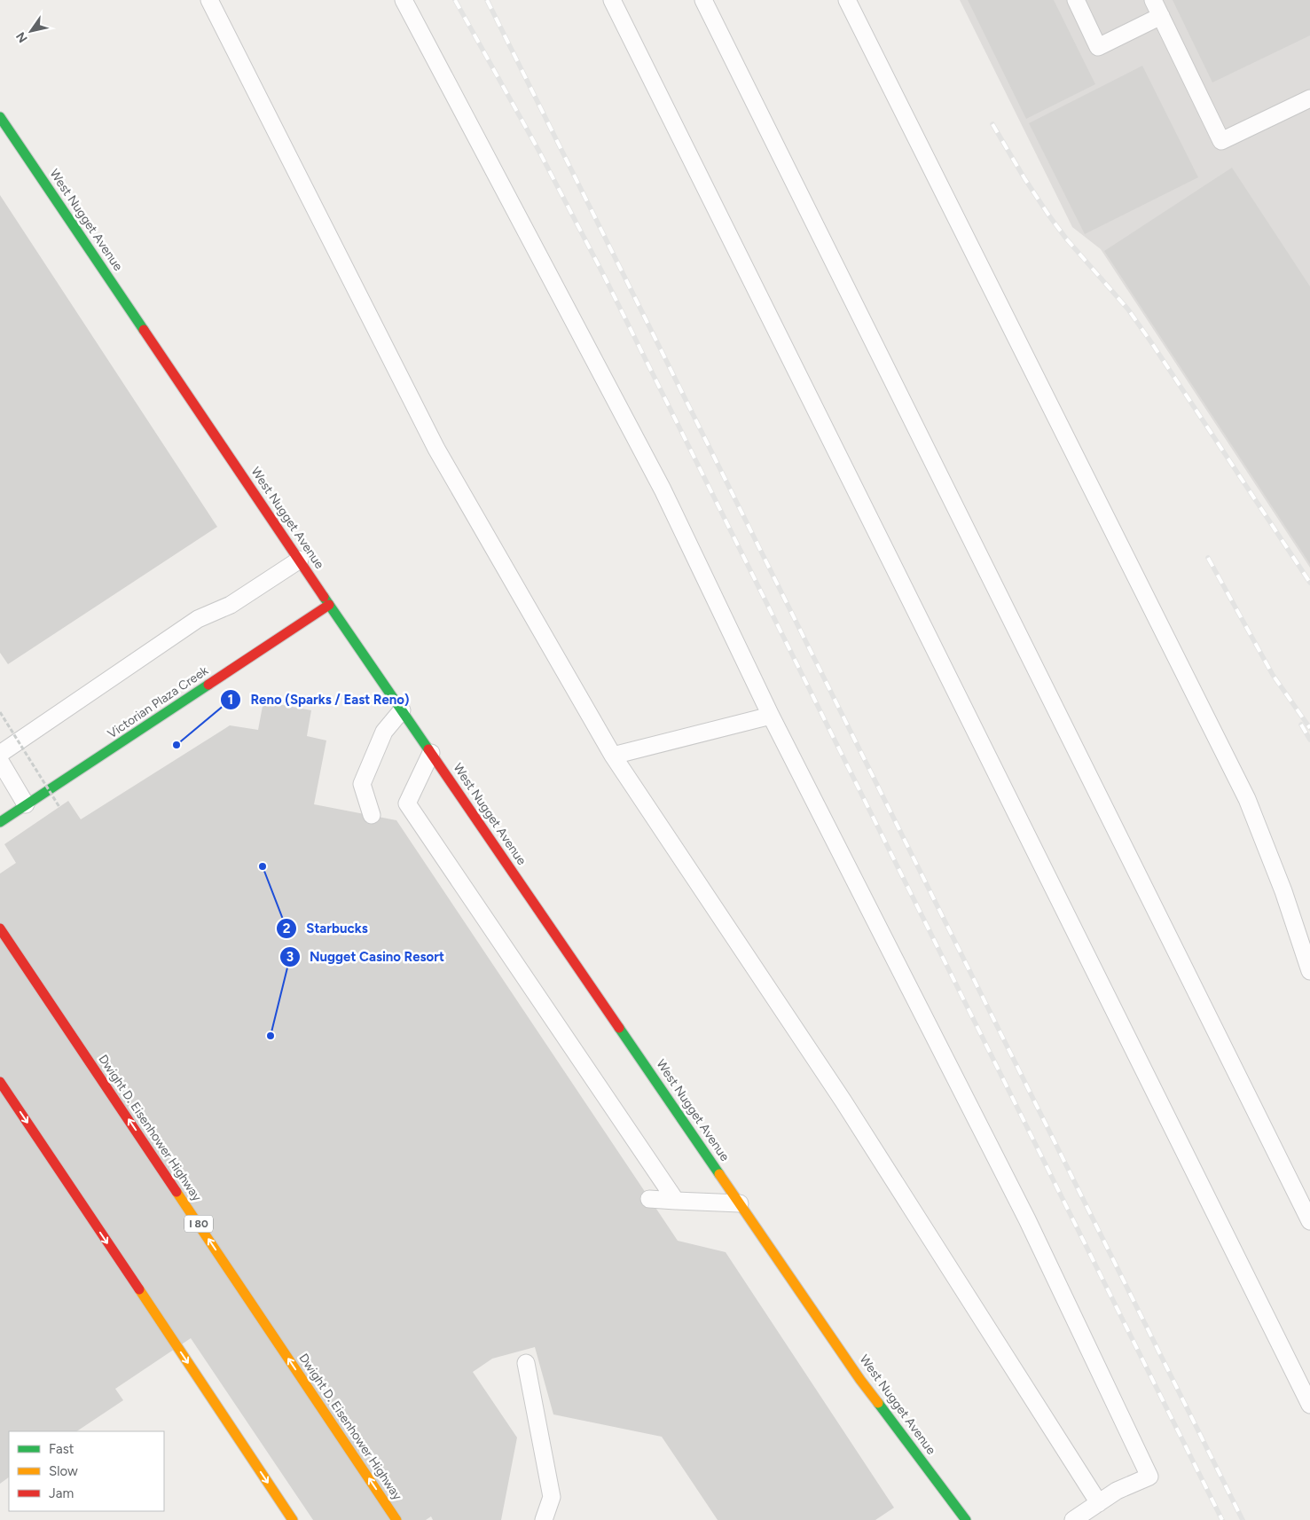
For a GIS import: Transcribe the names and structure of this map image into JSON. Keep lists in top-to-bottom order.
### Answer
{
  "streets": {
    "main road": [
      "West Nugget Avenue",
      "Victorian Plaza Creek",
      "Dwight D. Eisenhower Highway",
      "I 80"
    ]
  },
  "crossings": [
    ["West Nugget Avenue", "Victorian Plaza Creek"]
  ],
  "places": ["Reno (Sparks / East Reno)", "Starbucks", "Nugget Casino Resort"],
  "legend": ["Fast", "Slow", "Jam"],
  "north": "bottom left"
}
